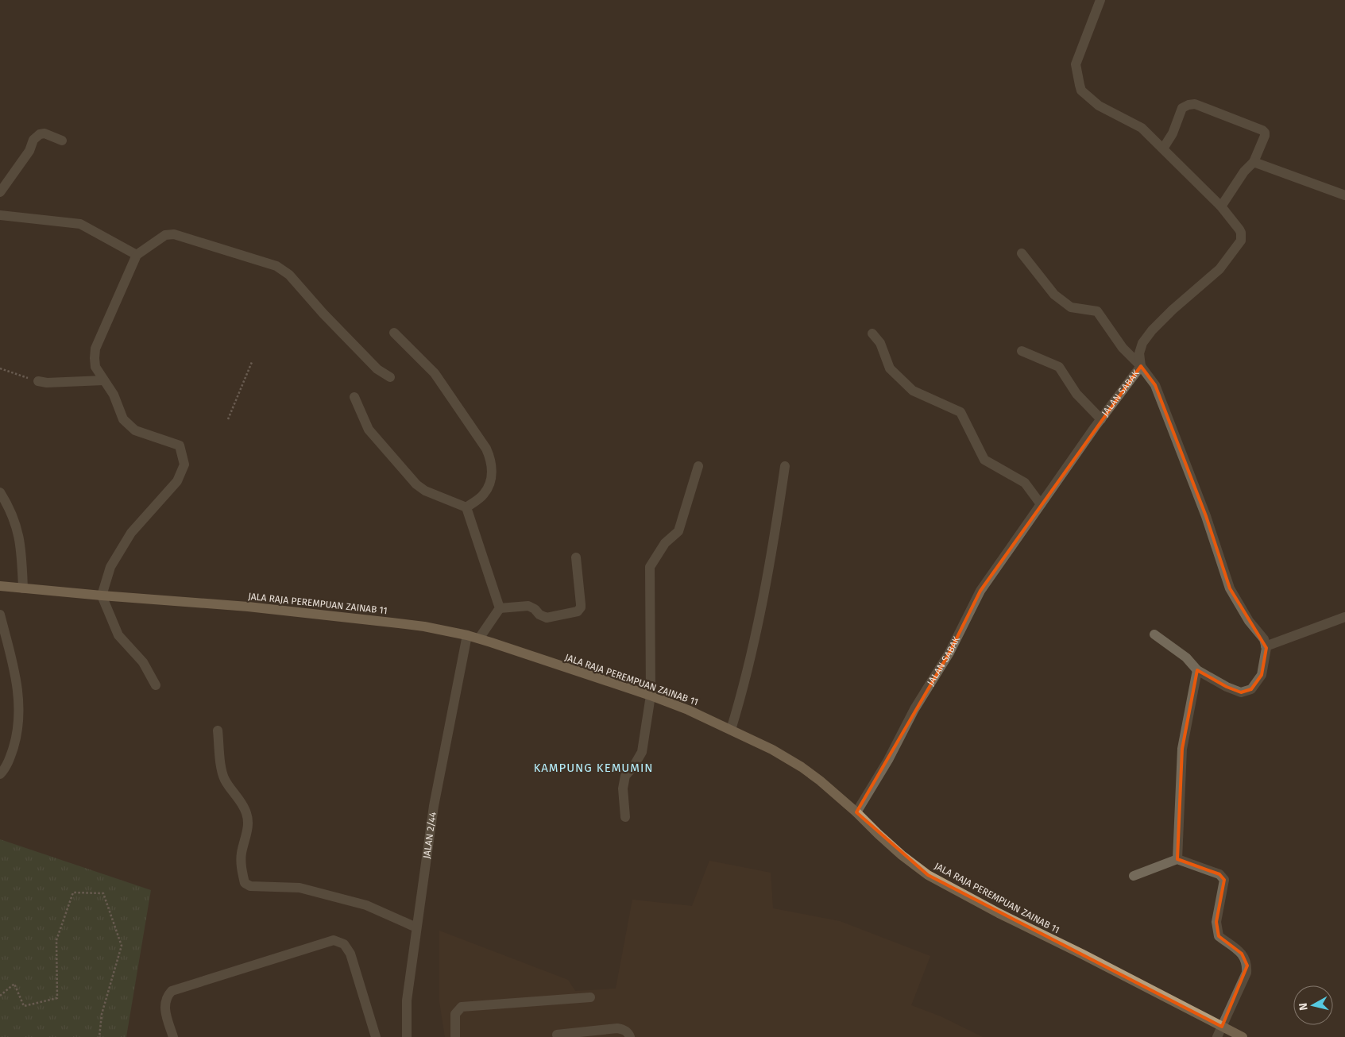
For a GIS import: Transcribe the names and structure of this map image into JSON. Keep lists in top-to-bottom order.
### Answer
{
  "streets": {
    "main road": ["JALA RAJA PEREMPUAN ZAINAB 11"],
    "street": ["JALAN SABAK", "JALAN 2/44"]
  },
  "crossings": [
    ["JALAN SABAK", "JALA RAJA PEREMPUAN ZAINAB 11"],
    ["JALA RAJA PEREMPUAN ZAINAB 11", "JALAN 2/44"]
  ],
  "districts": ["KAMPUNG KEMUMIN"],
  "north": "left"
}
